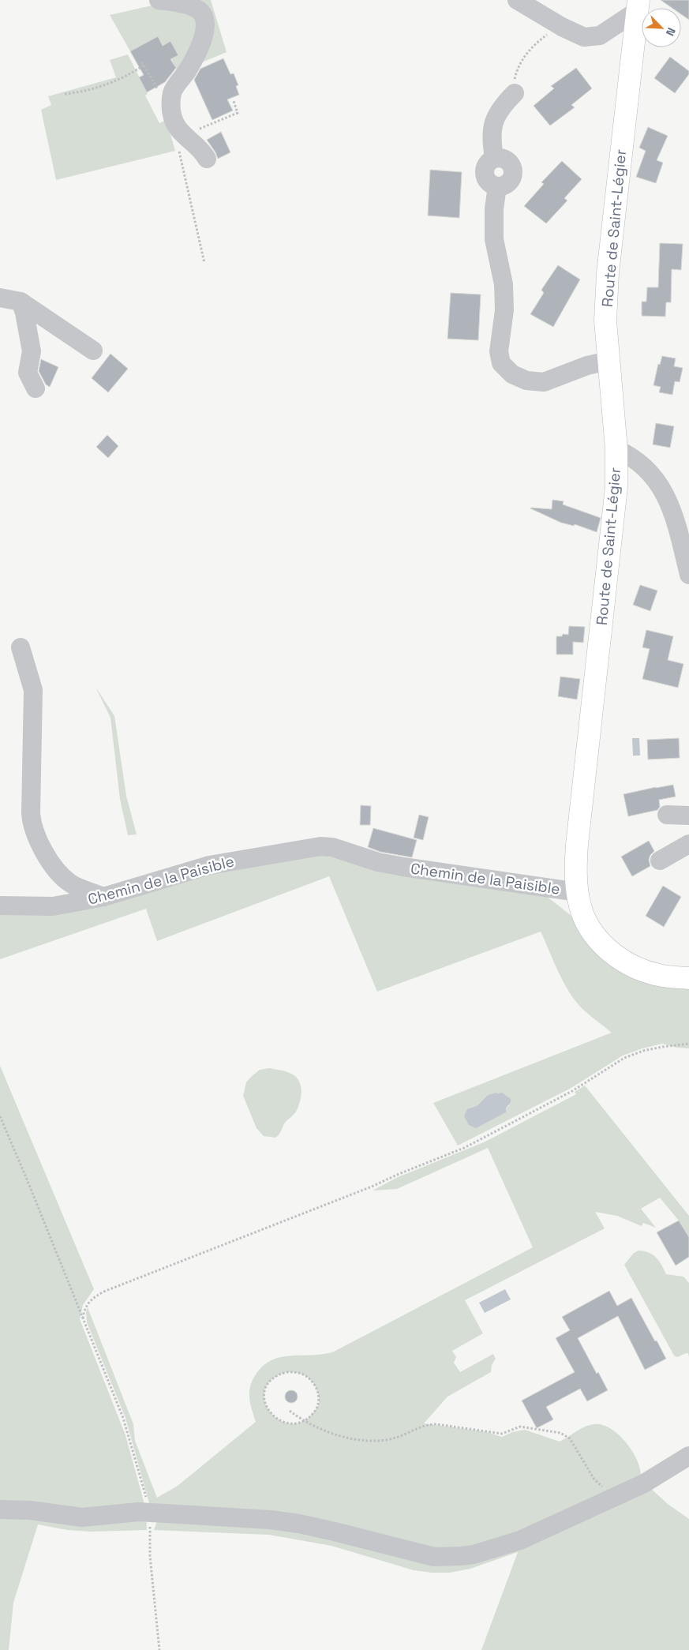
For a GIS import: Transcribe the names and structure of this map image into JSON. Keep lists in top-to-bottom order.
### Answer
{
  "streets": {
    "main road": ["Route de Saint-Légier"],
    "street": ["Chemin de la Paisible"]
  },
  "crossings": [
    ["Route de Saint-Légier", "Chemin de la Paisible"]
  ],
  "north": "bottom right"
}
